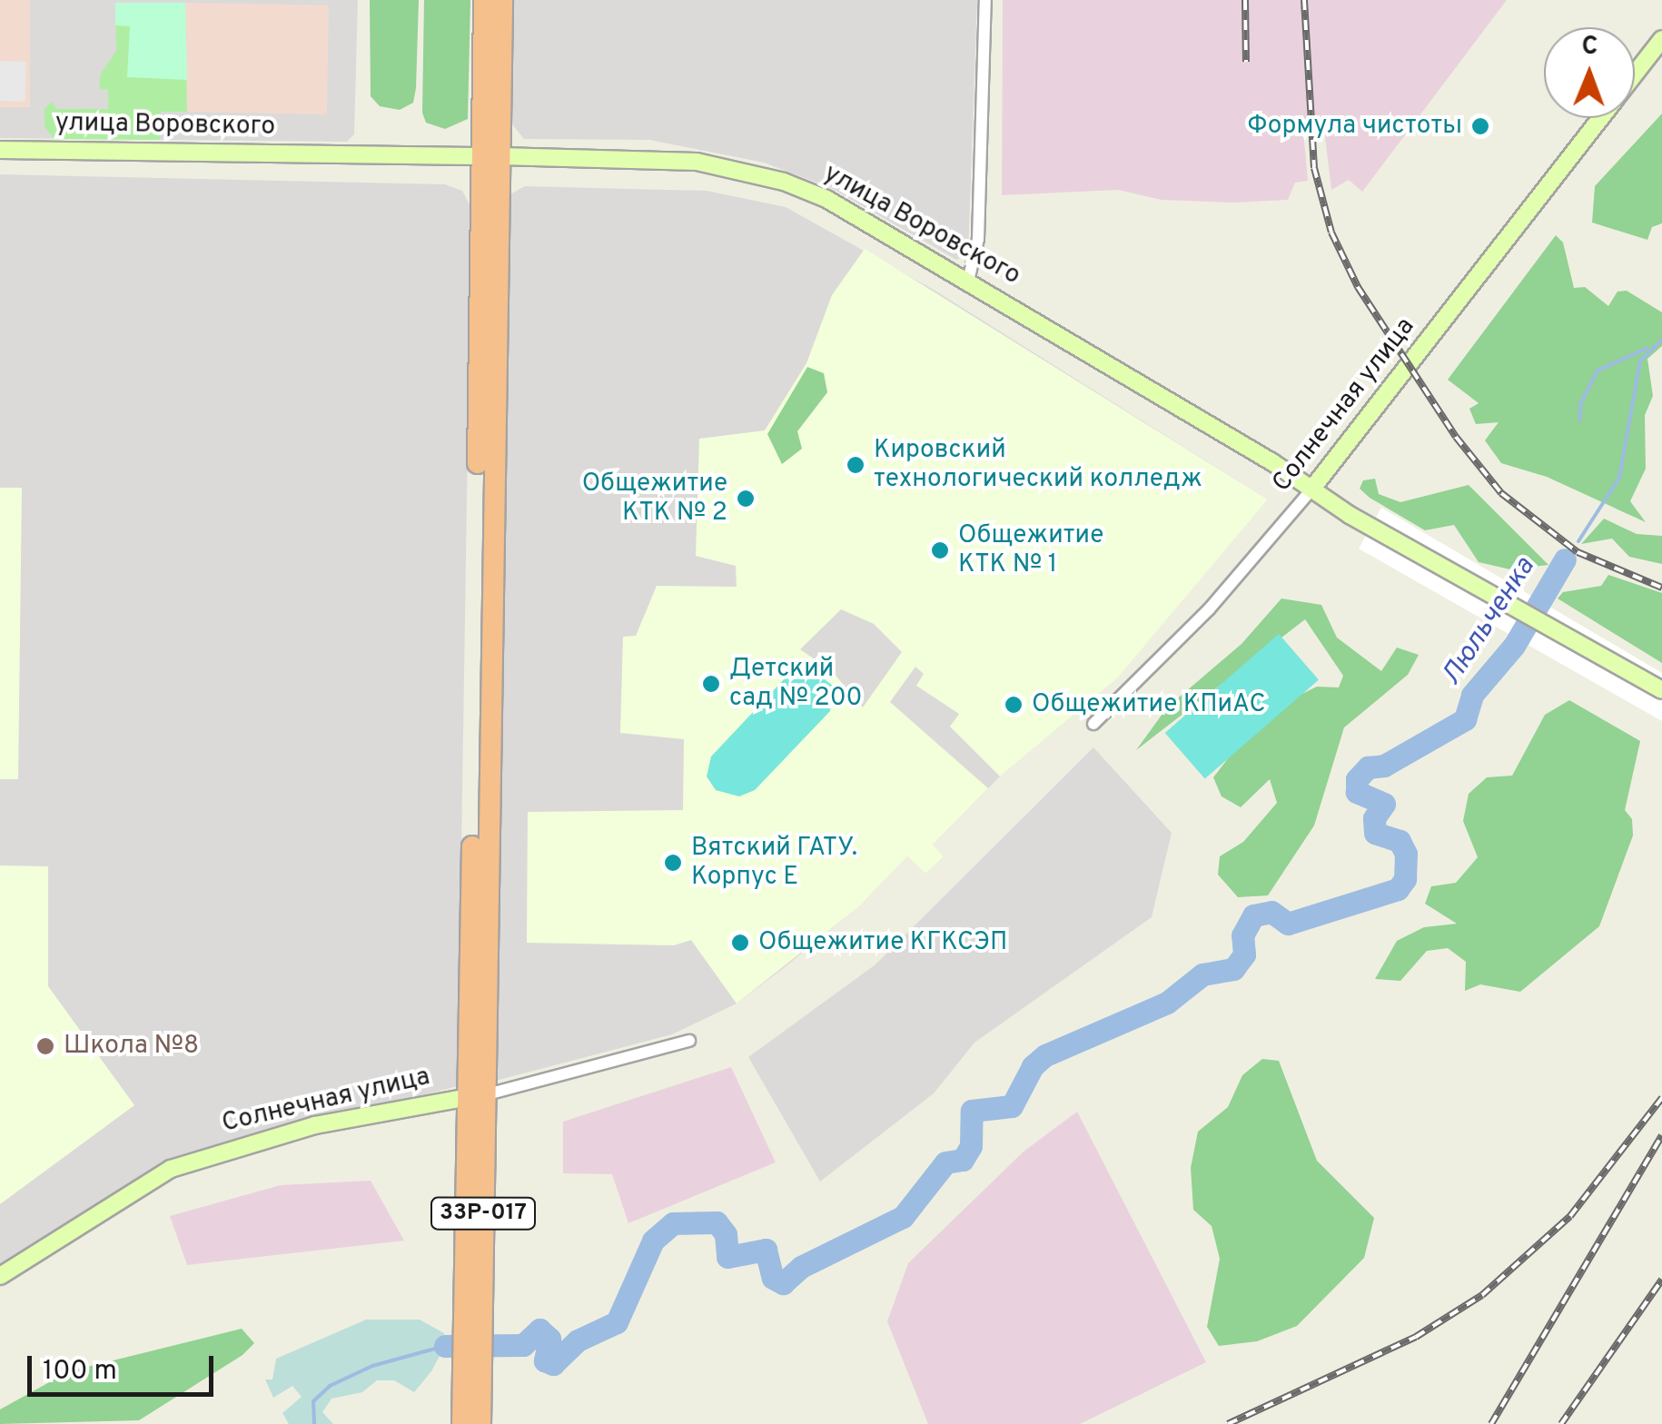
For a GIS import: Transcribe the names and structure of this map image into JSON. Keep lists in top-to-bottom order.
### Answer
{
  "streets": {
    "highway": ["33Р-017"],
    "main road": ["улица Воровского", "Солнечная улица"]
  },
  "crossings": [
    ["улица Воровского", "Солнечная улица"],
    ["Солнечная улица", "33Р-017"]
  ],
  "water": ["Люльченка"],
  "places": [
    "Формула чистоты",
    "Кировский технологический колледж",
    "Общежитие КТК № 2",
    "Общежитие КТК № 1",
    "Детский сад № 200",
    "Общежитие КПиАС",
    "Вятский ГАТУ. Корпус Е",
    "Общежитие КГКСЭП",
    "Школа №8"
  ],
  "scale_bar": "100 m",
  "north": "top"
}
